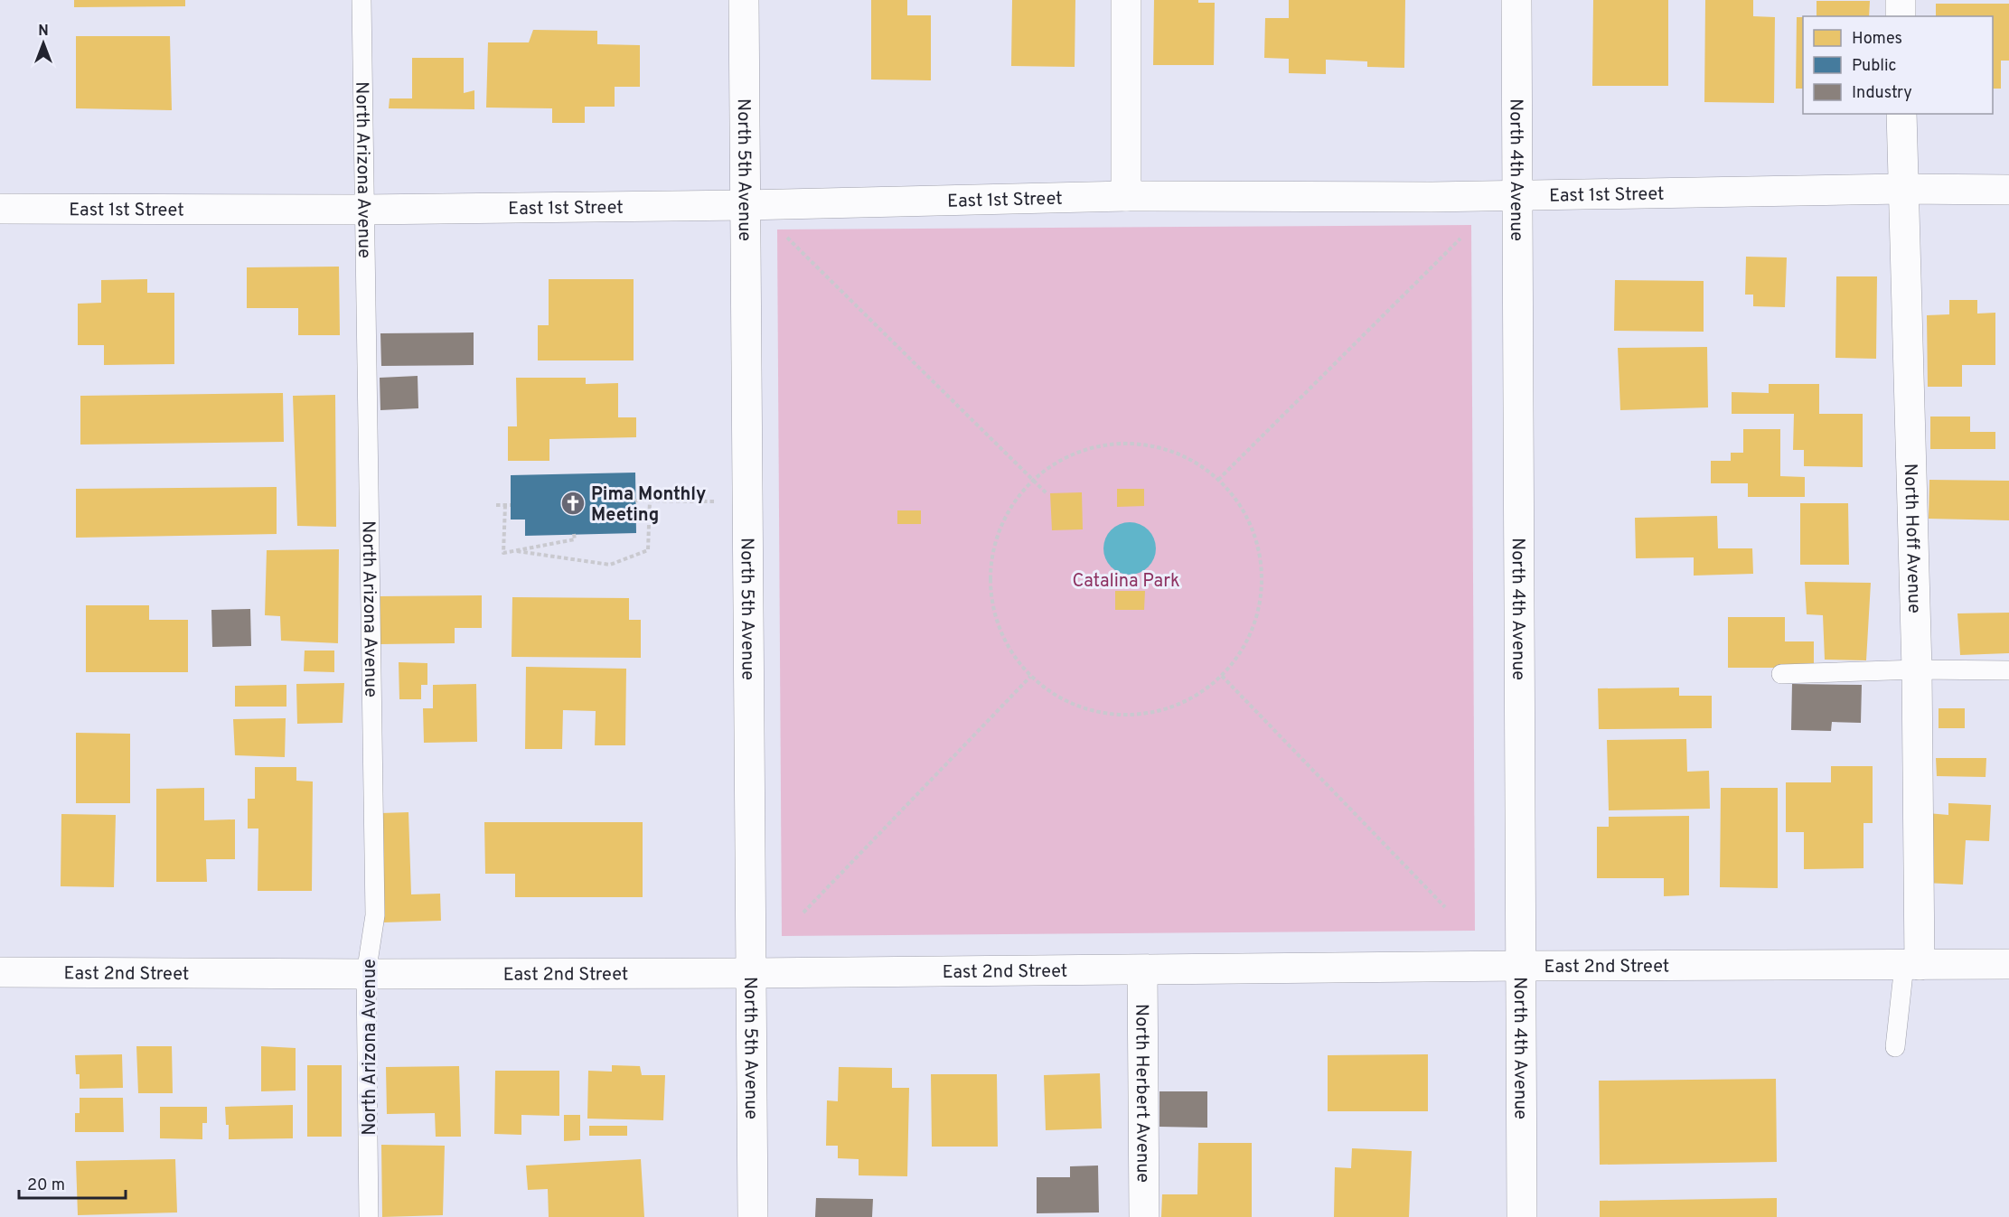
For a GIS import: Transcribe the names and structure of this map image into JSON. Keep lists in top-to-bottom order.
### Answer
{
  "streets": {
    "street": [
      "North 5th Avenue",
      "North 4th Avenue",
      "East 1st Street",
      "North Hoff Avenue",
      "East 2nd Street",
      "North Herbert Avenue"
    ],
    "lane": ["North Arizona Avenue"]
  },
  "crossings": [
    ["North Arizona Avenue", "East 1st Street"],
    ["North Arizona Avenue", "East 2nd Street"],
    ["North 5th Avenue", "East 1st Street"],
    ["North 5th Avenue", "East 2nd Street"],
    ["North 4th Avenue", "East 1st Street"],
    ["North 4th Avenue", "East 2nd Street"],
    ["East 1st Street", "North Hoff Avenue"],
    ["North Hoff Avenue", "East 2nd Street"],
    ["East 2nd Street", "North Herbert Avenue"]
  ],
  "parks": ["Catalina Park"],
  "places": {
    "church": ["Pima Monthly Meeting"]
  },
  "legend": ["Homes", "Public", "Industry"],
  "scale_bar": "20 m",
  "north": "top"
}
